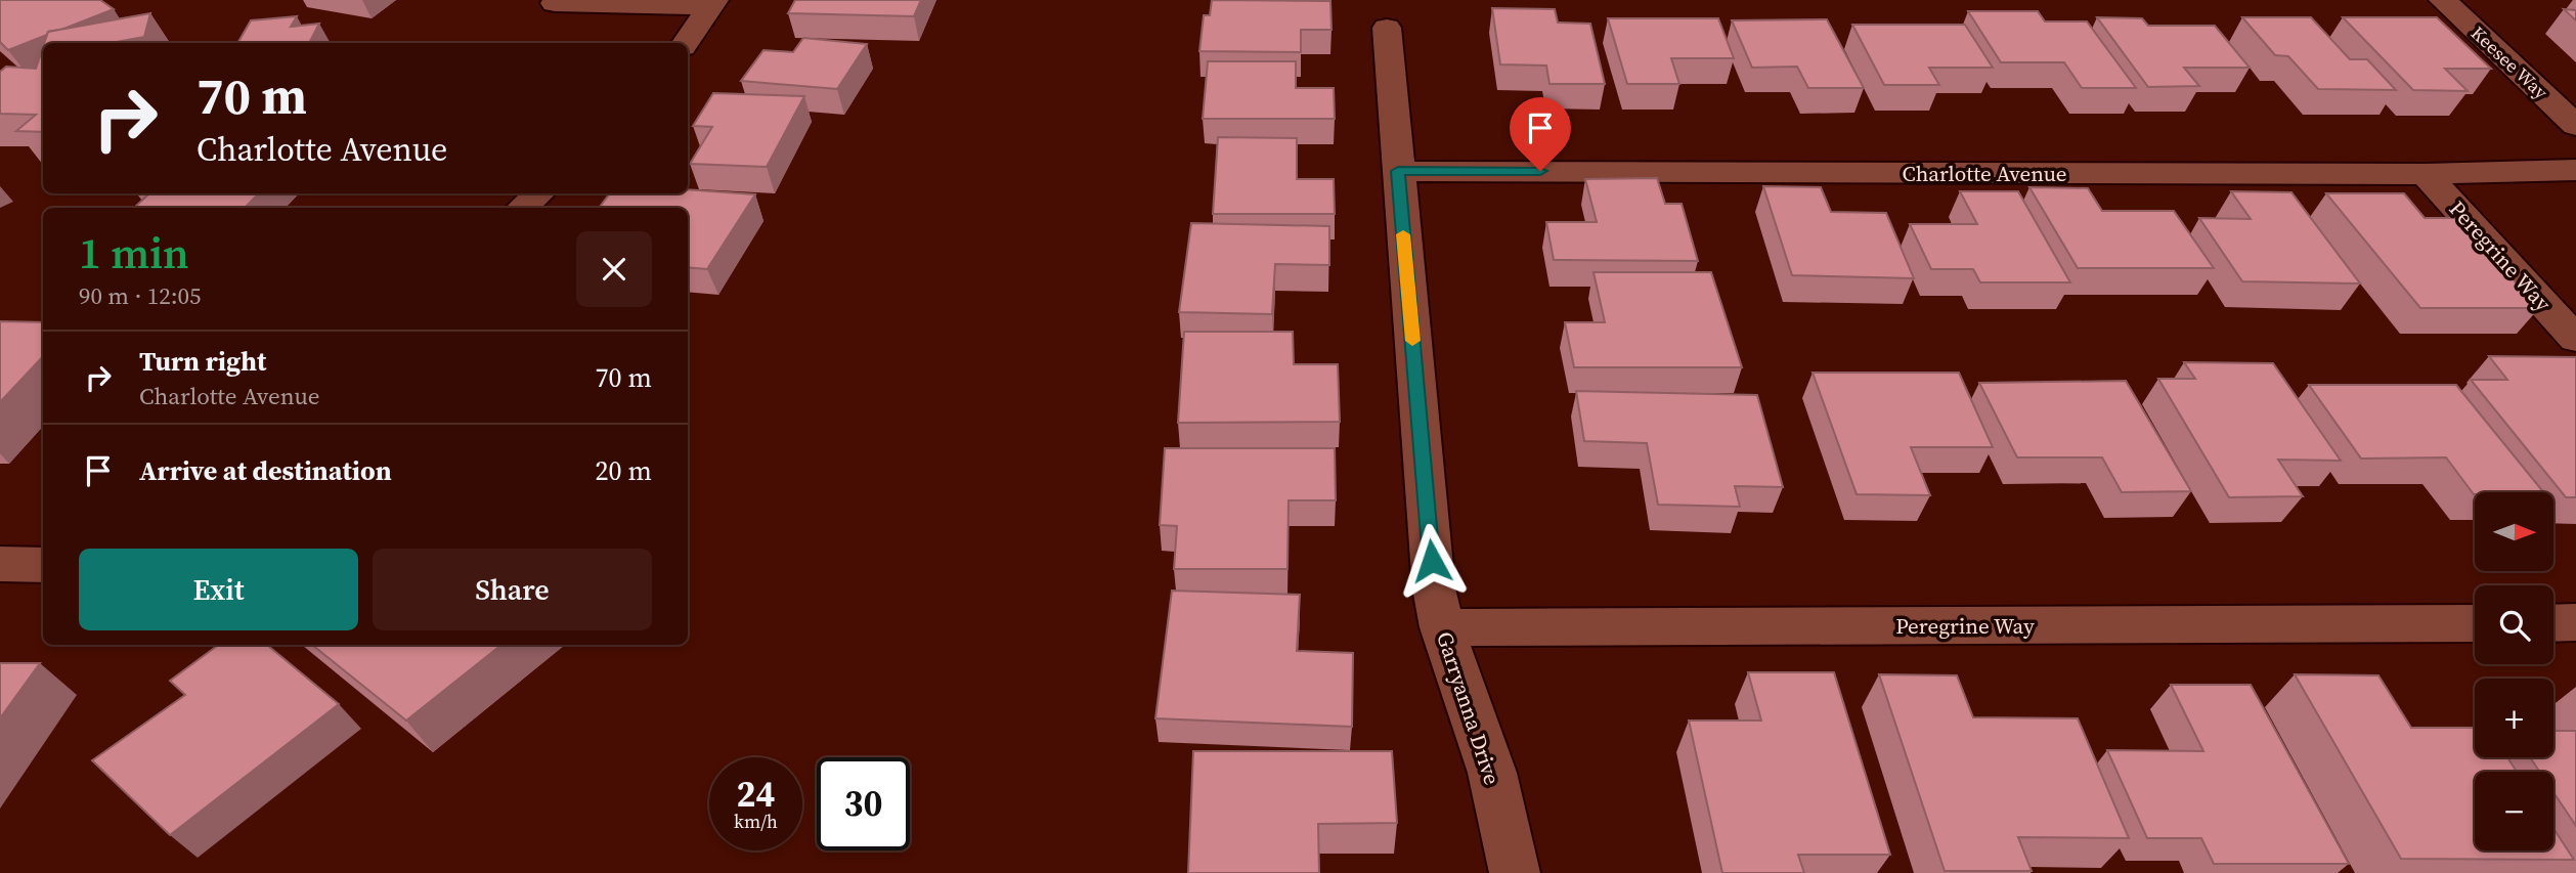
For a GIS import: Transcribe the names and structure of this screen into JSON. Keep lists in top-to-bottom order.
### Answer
{
  "streets": {
    "street": [
      "Keesee Way",
      "Charlotte Avenue",
      "Peregrine Way",
      "Garryanna Drive"
    ]
  },
  "crossings": [
    ["Charlotte Avenue", "Peregrine Way"],
    ["Charlotte Avenue", "Garryanna Drive"],
    ["Peregrine Way", "Garryanna Drive"]
  ],
  "north": "right",
  "page": {
    "turn": ["70 m", "Charlotte Avenue"],
    "heading": ["1 min", "90 m · 12:05"],
    "list": [
      {
        "name": "Turn right",
        "note": "Charlotte Avenue",
        "value": "70 m"
      },
      {
        "name": "Arrive at destination",
        "value": "20 m"
      }
    ],
    "map_buttons": ["+", "−"],
    "buttons": ["Exit", "Share"],
    "speed": "24 km/h",
    "limit": "30"
  }
}
